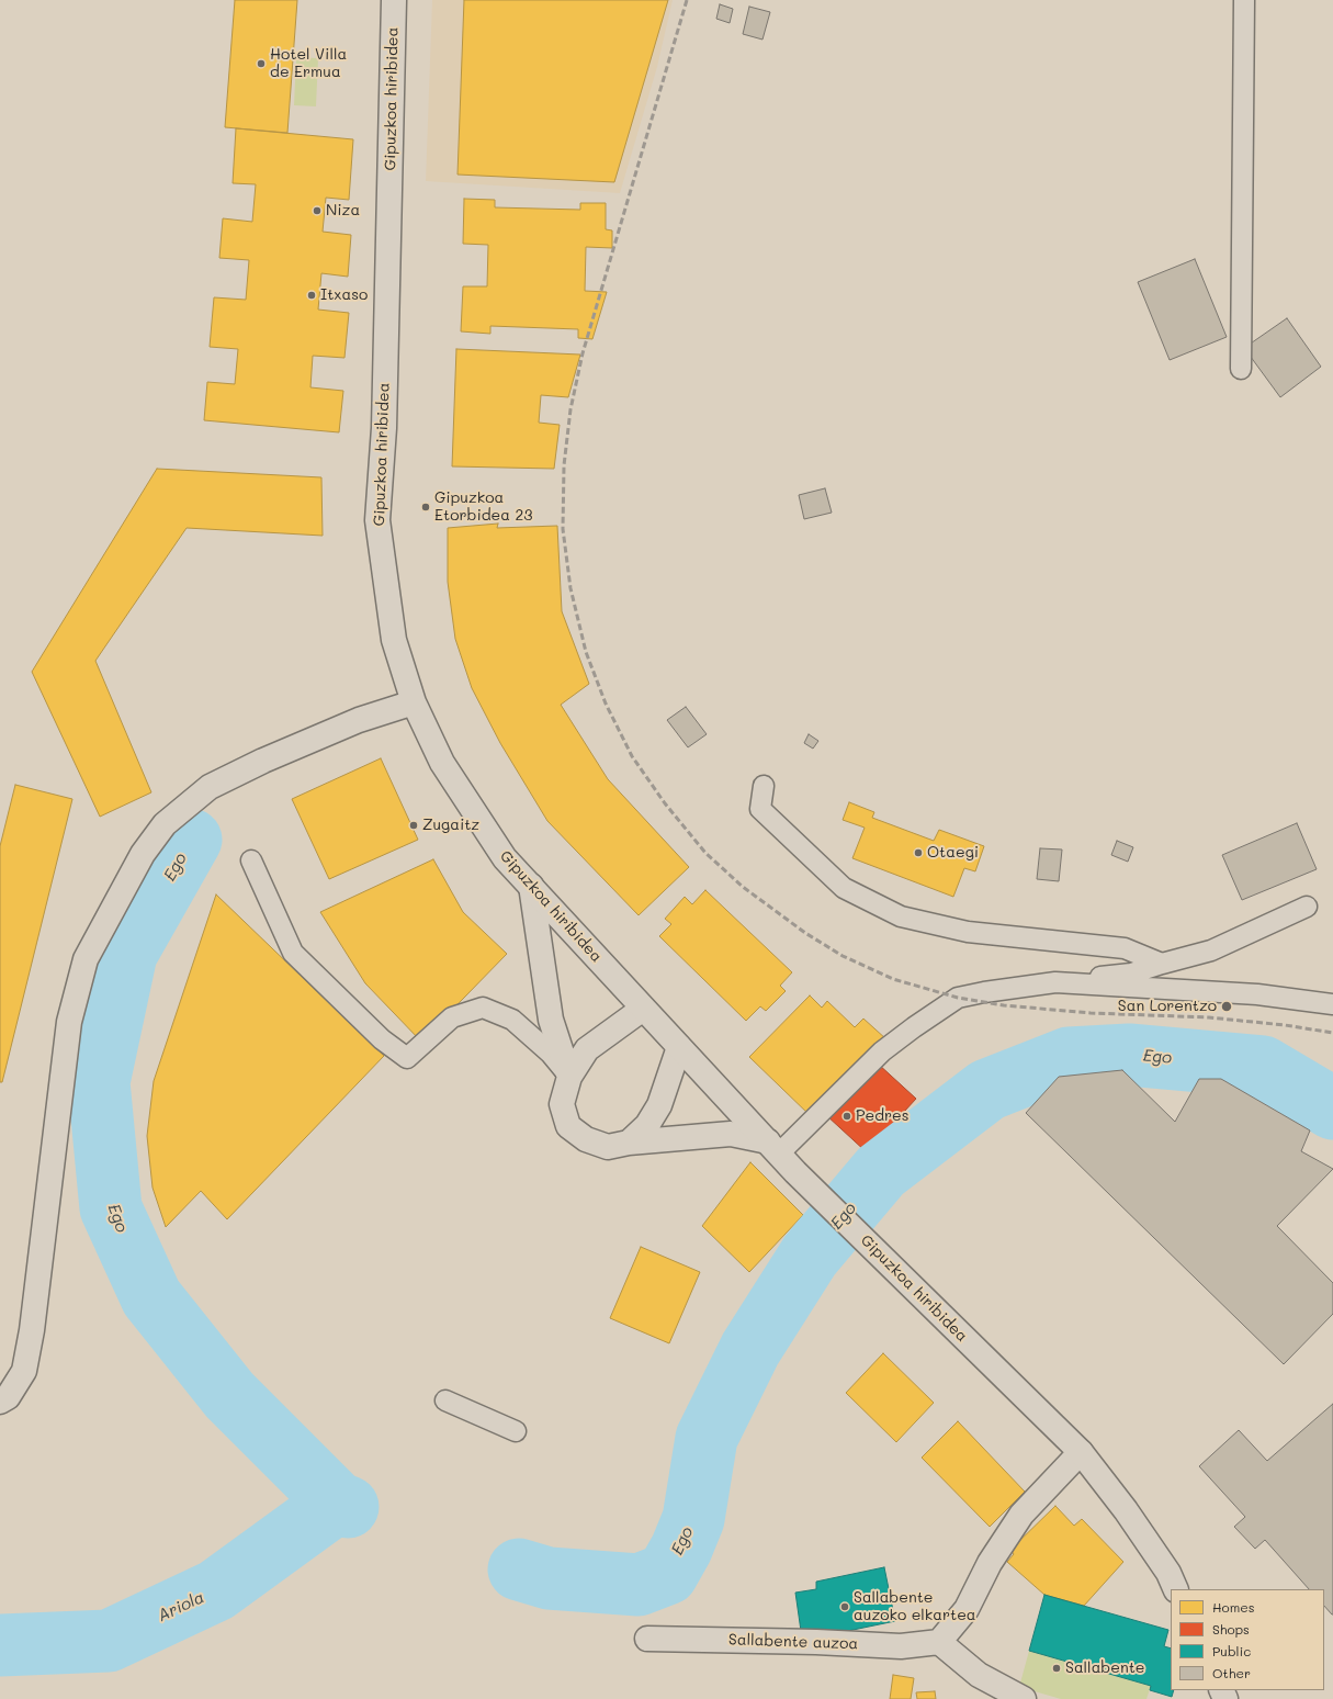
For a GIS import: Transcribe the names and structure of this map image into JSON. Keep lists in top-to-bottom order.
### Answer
{
  "streets": {
    "street": ["Gipuzkoa hiribidea", "Sallabente auzoa"]
  },
  "water": ["Ego", "Ariola"],
  "places": [
    "Hotel Villa de Ermua",
    "Niza",
    "Itxaso",
    "Gipuzkoa Etorbidea 23",
    "Zugaitz",
    "Otaegi",
    "San Lorentzo",
    "Pedres",
    "Sallabente auzoko elkartea",
    "Sallabente"
  ],
  "legend": [
    "Homes",
    "Shops",
    "Public",
    "Other"
  ]
}
